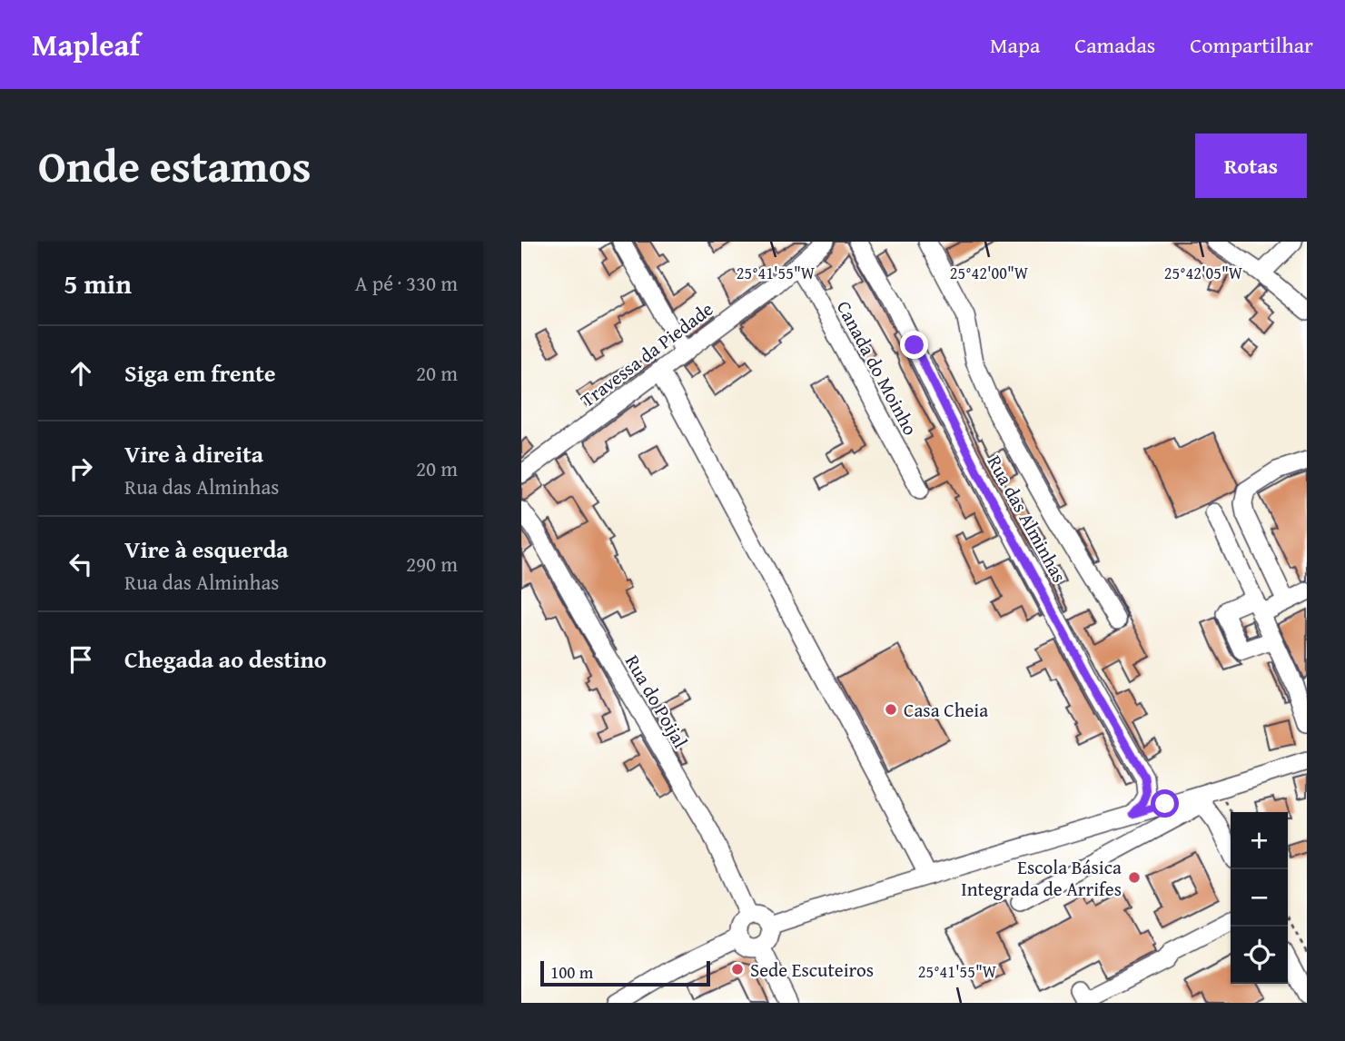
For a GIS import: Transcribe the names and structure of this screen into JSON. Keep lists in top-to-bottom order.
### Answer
{
  "streets": {
    "street": [
      "Travessa da Piedade",
      "Canada do Moinho",
      "Rua das Alminhas",
      "Rua do Poijal"
    ]
  },
  "crossings": [
    ["Travessa da Piedade", "Canada do Moinho"]
  ],
  "places": ["Casa Cheia", "Escola Básica Integrada de Arrifes", "Sede Escuteiros"],
  "scale_bar": "100 m",
  "page": {
    "header": "Mapleaf",
    "nav": ["Mapa", "Camadas", "Compartilhar"],
    "title": "Onde estamos",
    "buttons": "Rotas",
    "heading": ["5 min", "A pé · 330 m"],
    "list": [
      ["Siga em frente", "20 m"],
      ["Vire à direita", "Rua das Alminhas", "20 m"],
      ["Vire à esquerda", "Rua das Alminhas", "290 m"],
      "Chegada ao destino"
    ],
    "map_buttons": ["+", "−"],
    "scale": "100 m"
  },
  "coordinates": ["25°41'55\"W", "25°42'00\"W", "25°42'05\"W"]
}
